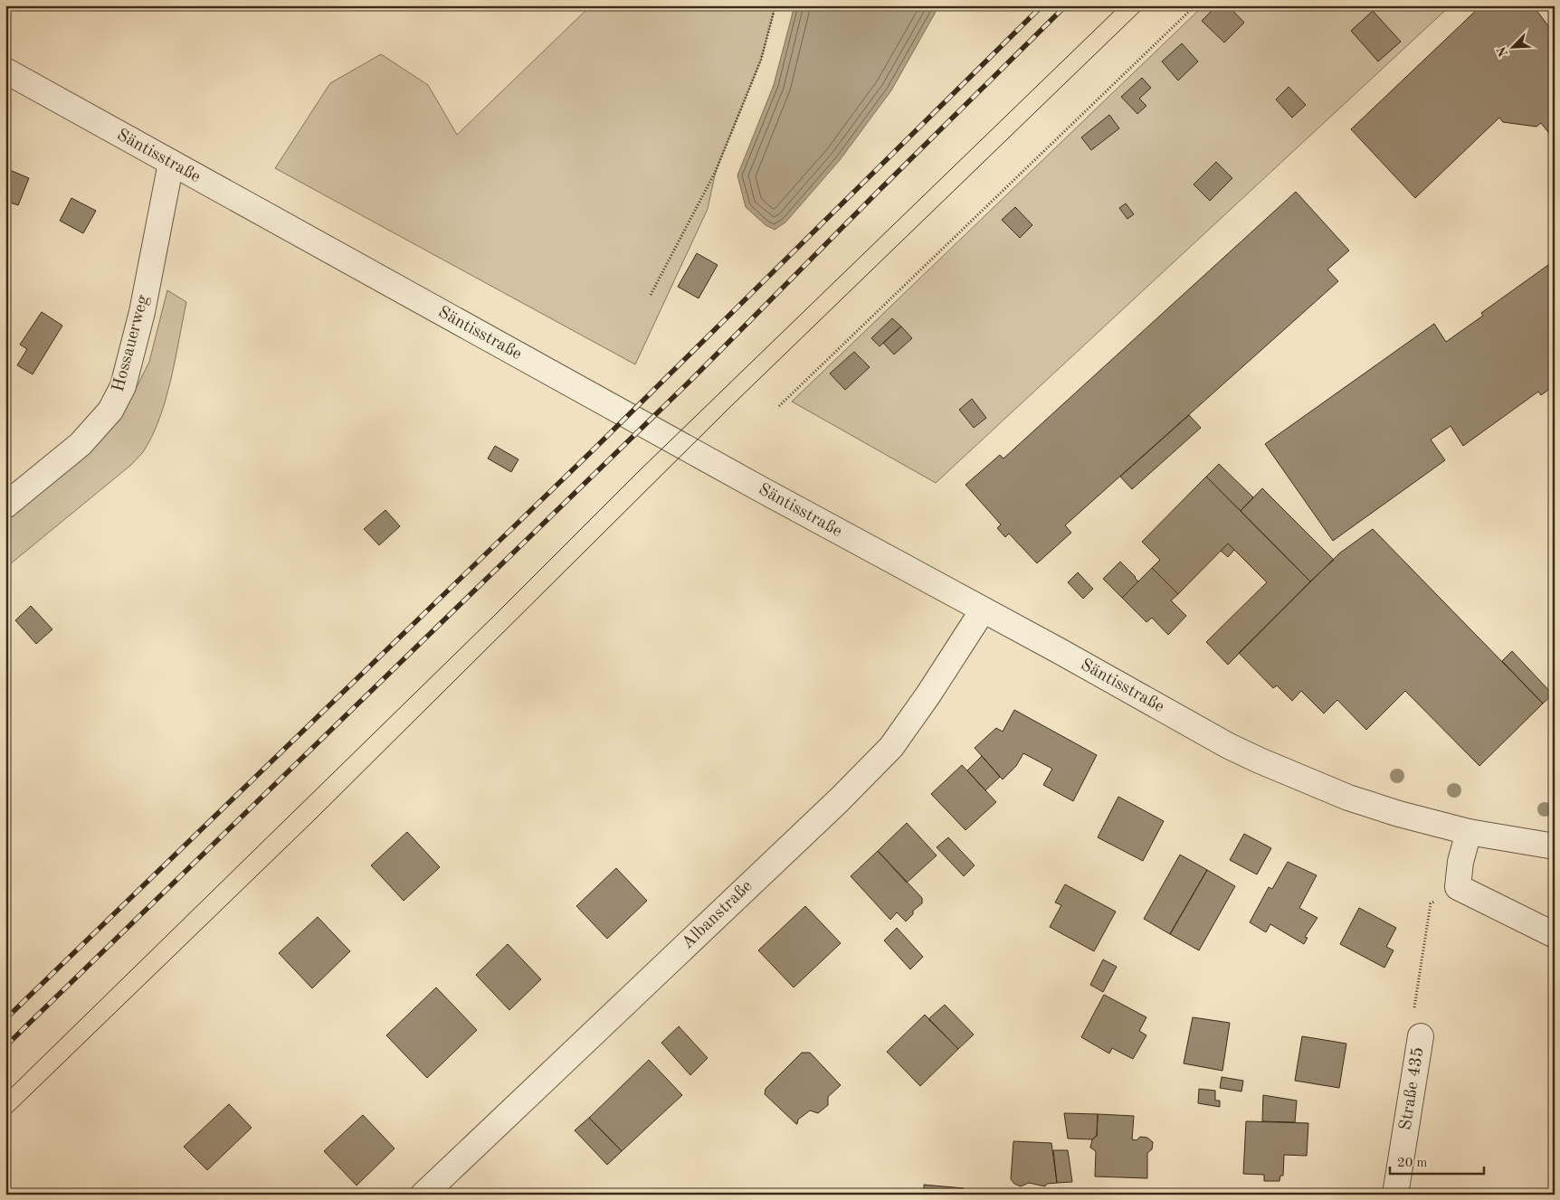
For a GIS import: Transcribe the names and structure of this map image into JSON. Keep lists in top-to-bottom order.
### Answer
{
  "streets": {
    "street": [
      "Säntisstraße",
      "Hossauerweg",
      "Albanstraße",
      "Straße 435"
    ]
  },
  "crossings": [
    ["Säntisstraße", "Hossauerweg"],
    ["Säntisstraße", "Albanstraße"]
  ],
  "scale_bar": "20 m",
  "north": "bottom left"
}
